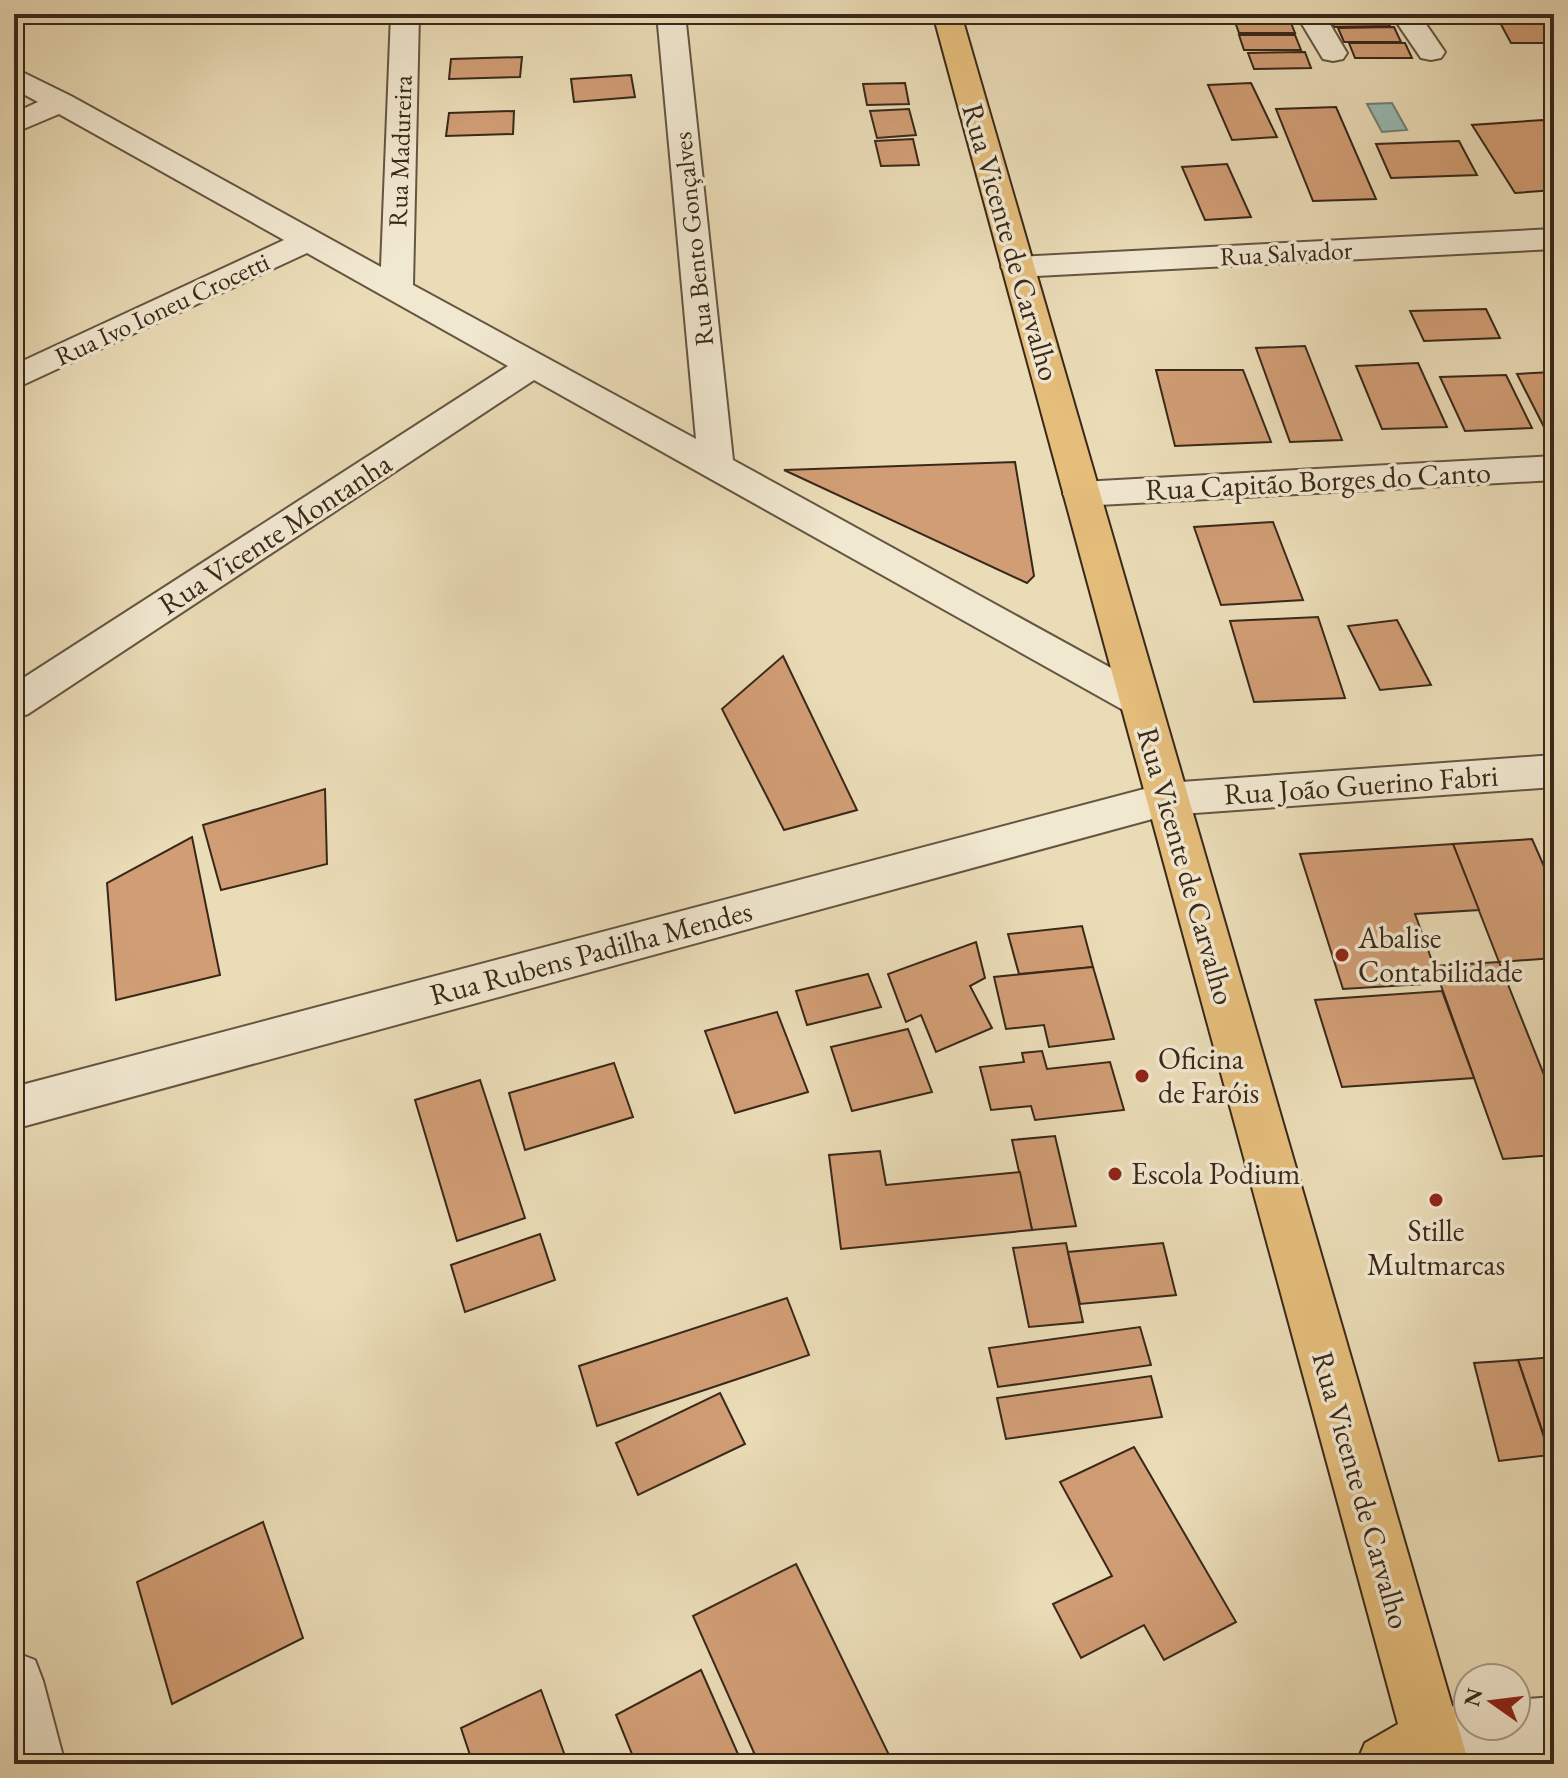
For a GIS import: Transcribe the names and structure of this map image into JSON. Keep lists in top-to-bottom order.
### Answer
{
  "streets": {
    "main road": ["Rua Vicente de Carvalho"],
    "street": [
      "Rua Madureira",
      "Rua Bento Gonçalves",
      "Rua Salvador",
      "Rua Ivo Ioneu Crocetti",
      "Rua Capitão Borges do Canto",
      "Rua Vicente Montanha",
      "Rua João Guerino Fabri",
      "Rua Rubens Padilha Mendes"
    ]
  },
  "crossings": [
    ["Rua Vicente de Carvalho", "Rua Salvador"],
    ["Rua Vicente de Carvalho", "Rua Capitão Borges do Canto"],
    ["Rua Vicente de Carvalho", "Rua João Guerino Fabri"],
    ["Rua Vicente de Carvalho", "Rua Rubens Padilha Mendes"],
    ["Rua João Guerino Fabri", "Rua Rubens Padilha Mendes"]
  ],
  "places": [
    "Abalise Contabilidade",
    "Oficina de Faróis",
    "Escola Podium",
    "Stille Multmarcas"
  ],
  "north": "left"
}
